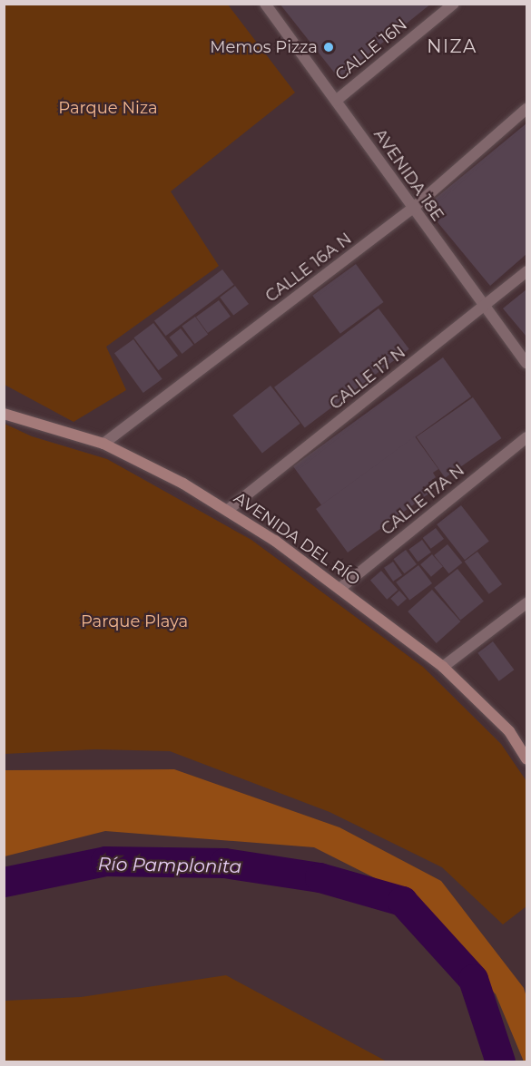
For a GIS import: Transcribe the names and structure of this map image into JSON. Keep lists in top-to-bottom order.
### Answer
{
  "streets": {
    "main road": ["AVENIDA DEL RÍO"],
    "street": [
      "CALLE 16N",
      "AVENIDA 18E",
      "CALLE 16A N",
      "CALLE 17 N",
      "CALLE 17A N"
    ]
  },
  "crossings": [
    ["CALLE 16N", "AVENIDA 18E"],
    ["AVENIDA 18E", "CALLE 16A N"],
    ["AVENIDA 18E", "CALLE 17 N"],
    ["CALLE 16A N", "AVENIDA DEL RÍO"],
    ["CALLE 17 N", "AVENIDA DEL RÍO"],
    ["CALLE 17A N", "AVENIDA DEL RÍO"]
  ],
  "districts": ["NIZA"],
  "water": ["Río Pamplonita"],
  "parks": ["Parque Niza", "Parque Playa"],
  "places": ["Memos Pizza"]
}
